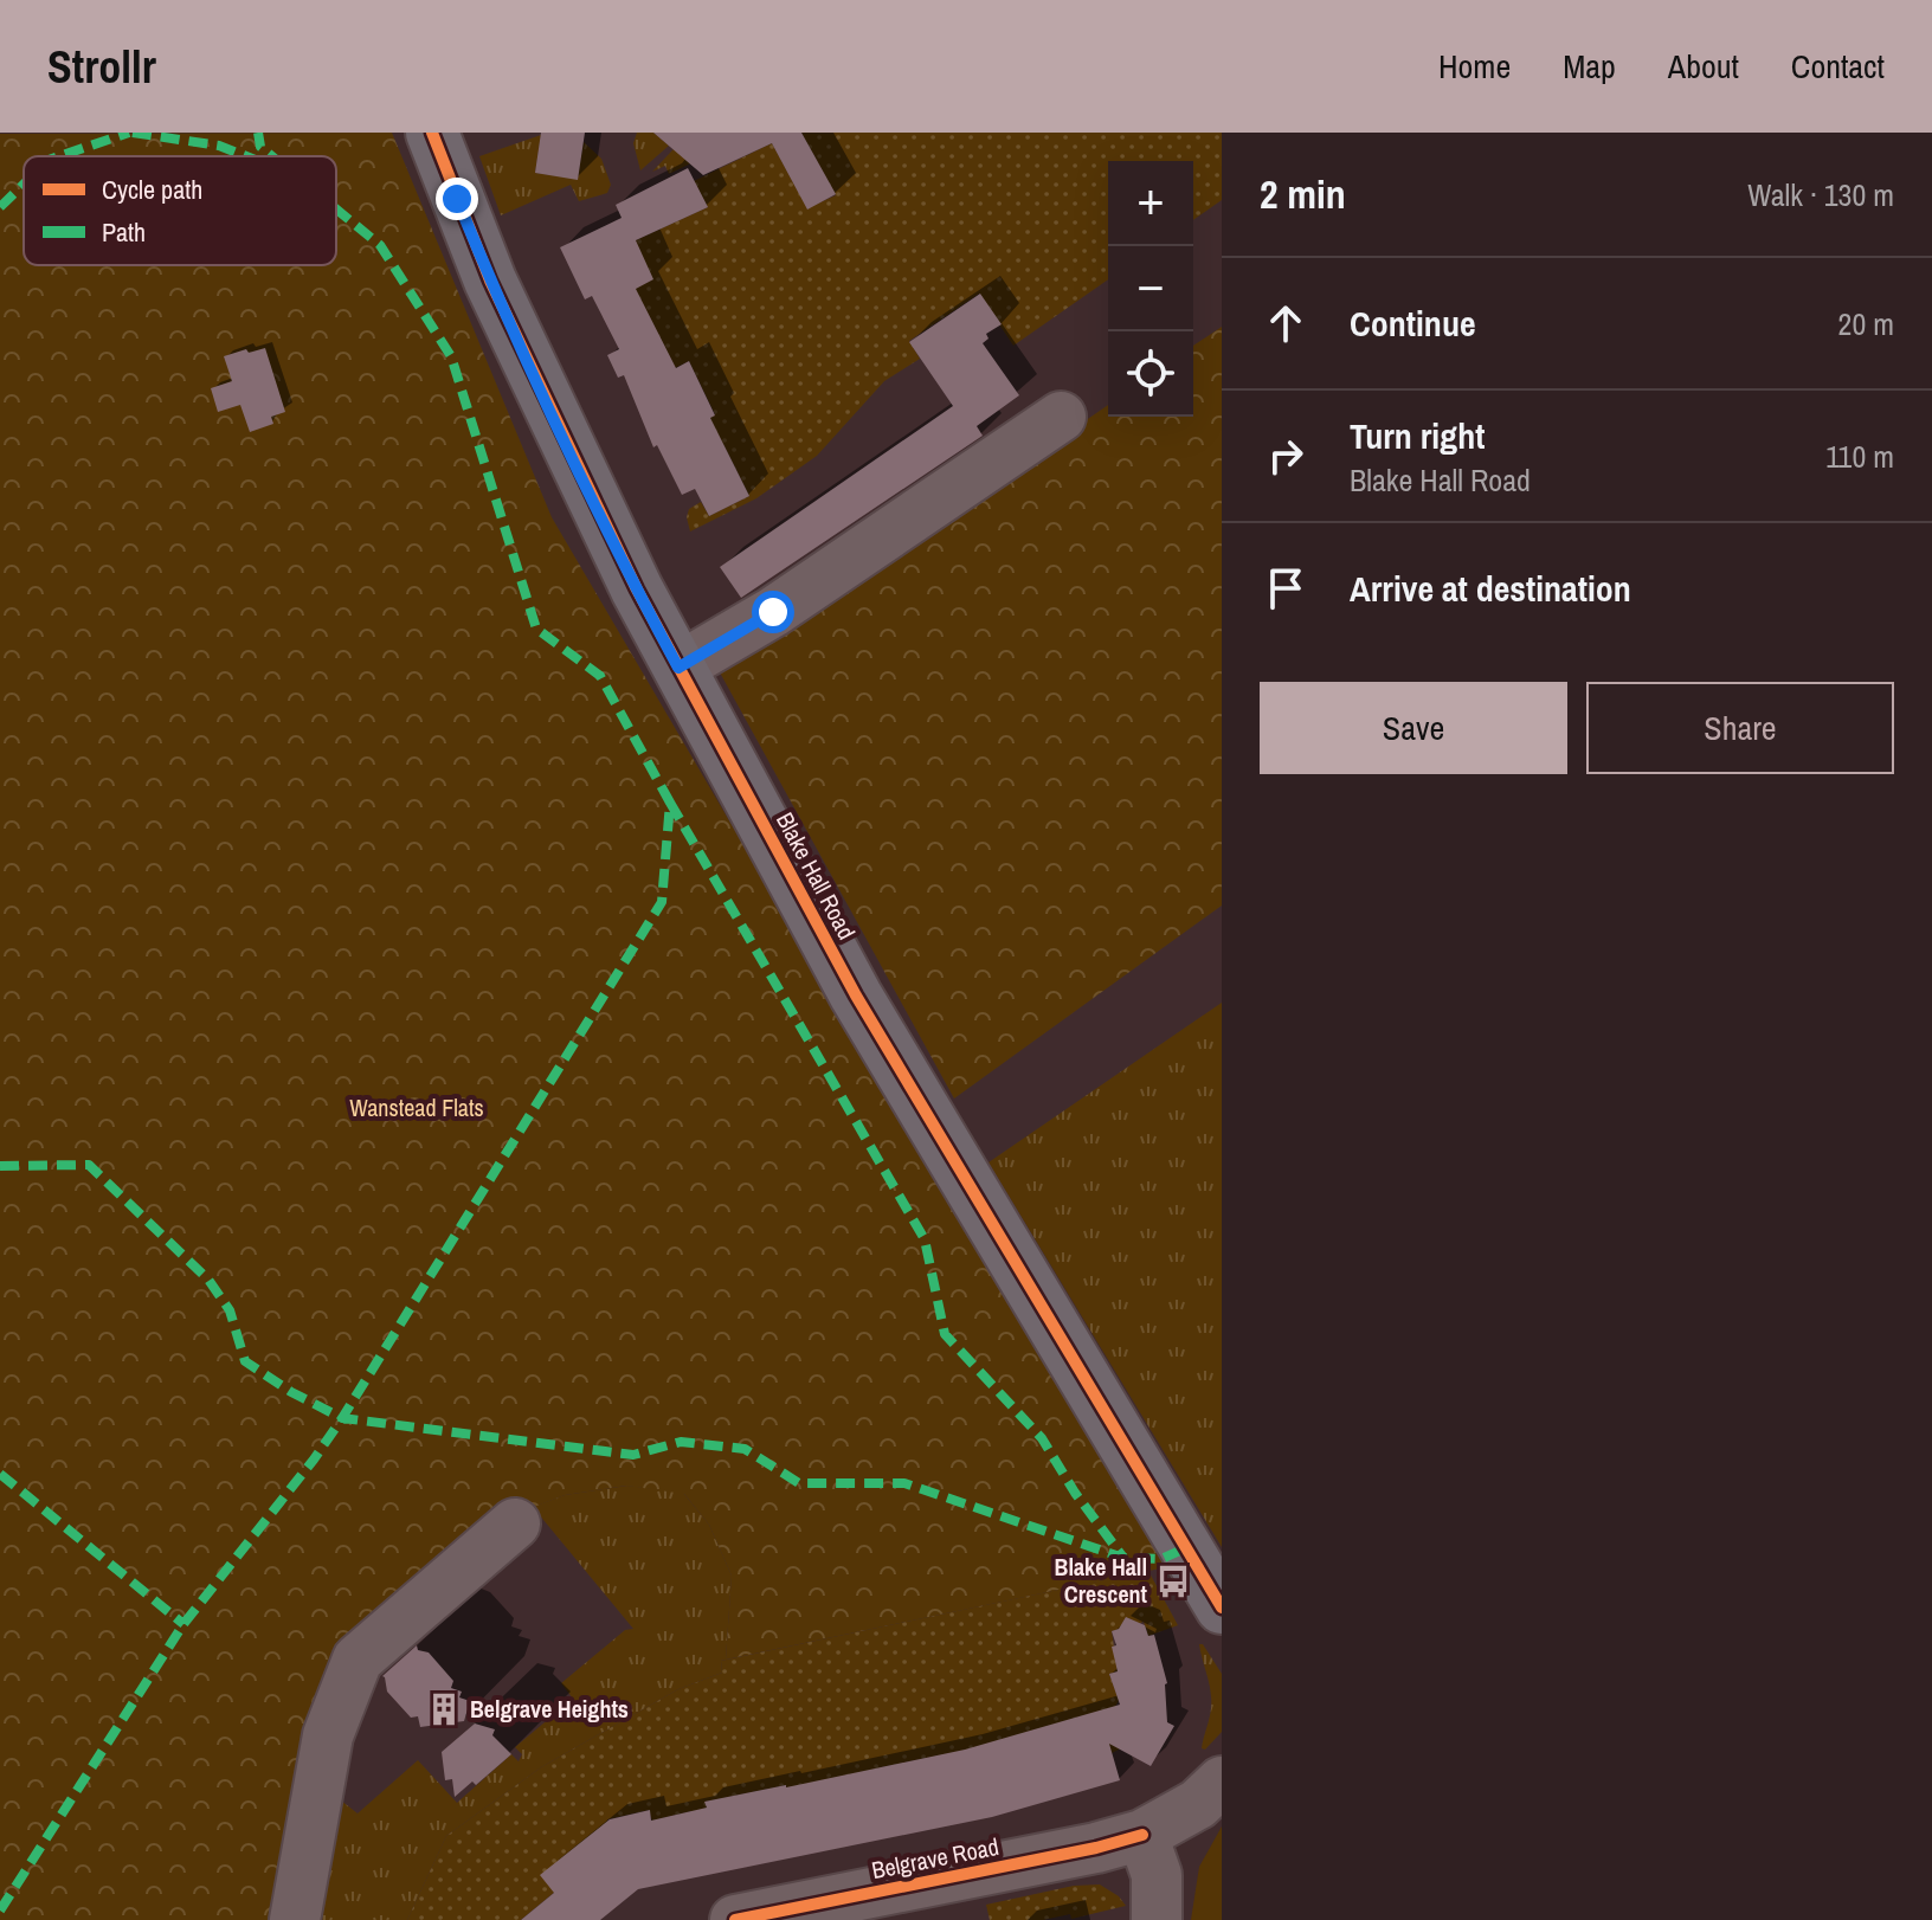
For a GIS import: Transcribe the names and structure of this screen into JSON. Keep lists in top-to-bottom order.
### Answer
{
  "streets": {
    "main road": ["Blake Hall Road"],
    "street": ["Belgrave Road"]
  },
  "parks": ["Wanstead Flats"],
  "places": {
    "bus stop": ["Blake Hall Crescent"],
    "building": ["Belgrave Heights"]
  },
  "legend": ["Cycle path", "Path"],
  "page": {
    "header": "Strollr",
    "nav": [
      "Home",
      "Map",
      "About",
      "Contact"
    ],
    "heading": ["2 min", "Walk · 130 m"],
    "map_buttons": ["+", "−"],
    "list": [
      ["Continue", "20 m"],
      ["Turn right", "Blake Hall Road", "110 m"],
      "Arrive at destination"
    ],
    "buttons": ["Save", "Share"]
  }
}
